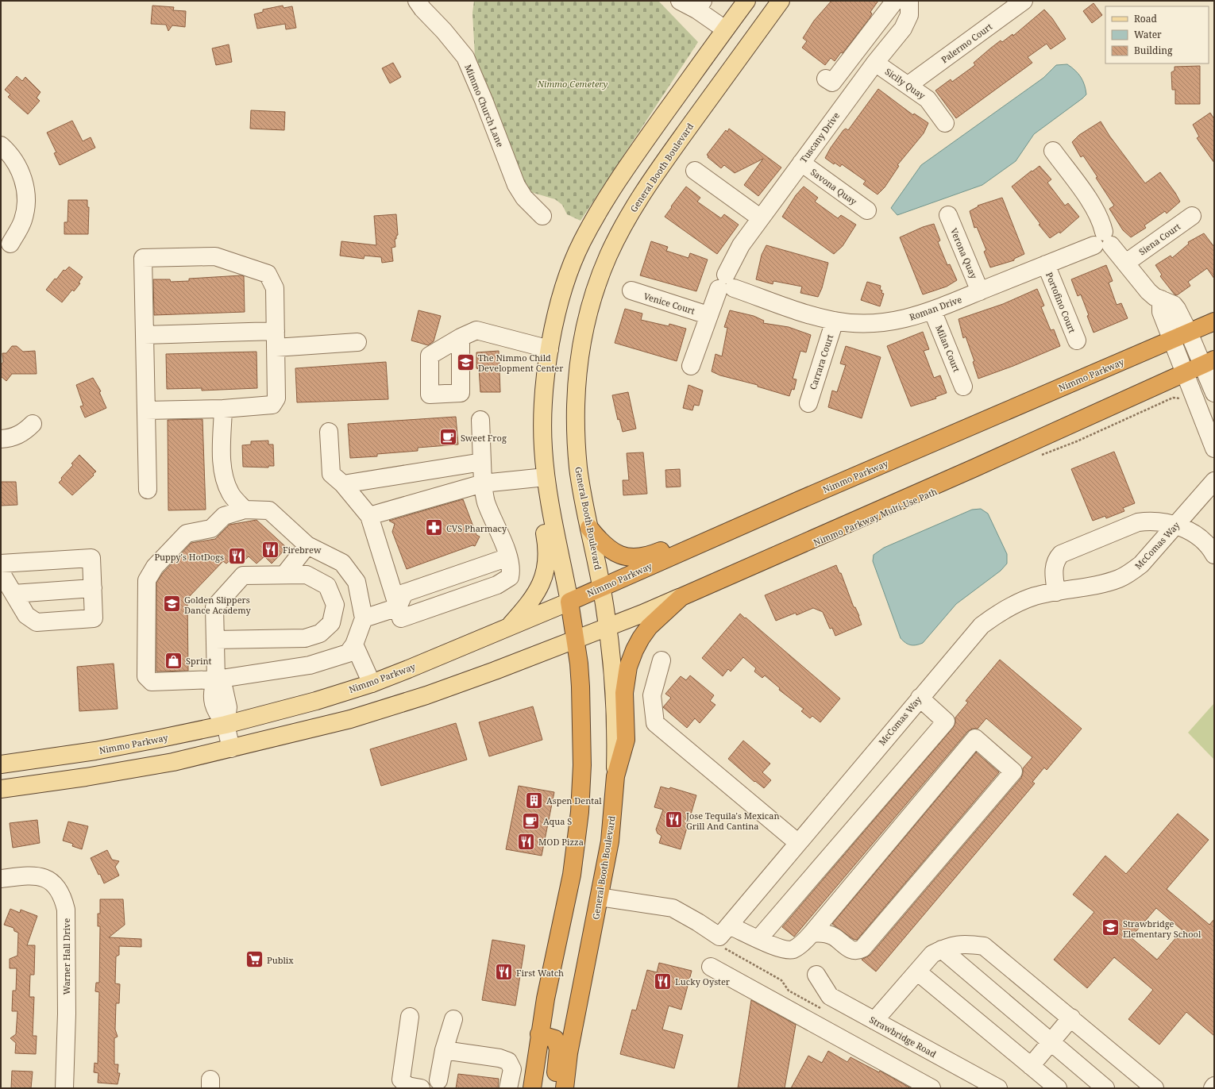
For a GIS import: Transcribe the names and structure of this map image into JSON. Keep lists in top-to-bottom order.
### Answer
{
  "streets": {
    "highway": ["General Booth Boulevard", "Nimmo Parkway"],
    "street": [
      "Palermo Court",
      "Sicily Quay",
      "Mimmo Church Lane",
      "Tuscany Drive",
      "Savona Quay",
      "Siena Court",
      "Verona Quay",
      "Portofino Court",
      "Venice Court",
      "Roman Drive",
      "Milan Court",
      "Carrara Court",
      "McComas Way",
      "Warner Hall Drive",
      "Strawbridge Road"
    ]
  },
  "crossings": [
    ["Palermo Court", "Sicily Quay"],
    ["Sicily Quay", "Tuscany Drive"],
    ["Tuscany Drive", "Savona Quay"],
    ["Tuscany Drive", "Venice Court"],
    ["Tuscany Drive", "Roman Drive"],
    ["General Booth Boulevard", "Nimmo Parkway"],
    ["General Booth Boulevard", "McComas Way"],
    ["Verona Quay", "Roman Drive"],
    ["Portofino Court", "Roman Drive"],
    ["Roman Drive", "Milan Court"],
    ["Roman Drive", "Carrara Court"]
  ],
  "parks": ["Nimmo Cemetery"],
  "places": {
    "school or university": ["The Nimmo Child Development Center", "Golden Slippers Dance Academy", "Strawbridge Elementary School"],
    "cafe": ["Sweet Frog", "Aqua S"],
    "pharmacy": ["CVS Pharmacy"],
    "restaurant": [
      "Firebrew",
      "Puppy's HotDogs",
      "Jose Tequila's Mexican Grill And Cantina",
      "MOD Pizza",
      "First Watch",
      "Lucky Oyster"
    ],
    "shop": ["Sprint"],
    "building": ["Aspen Dental"],
    "supermarket": ["Publix"]
  },
  "legend": ["Road", "Water", "Building"]
}
